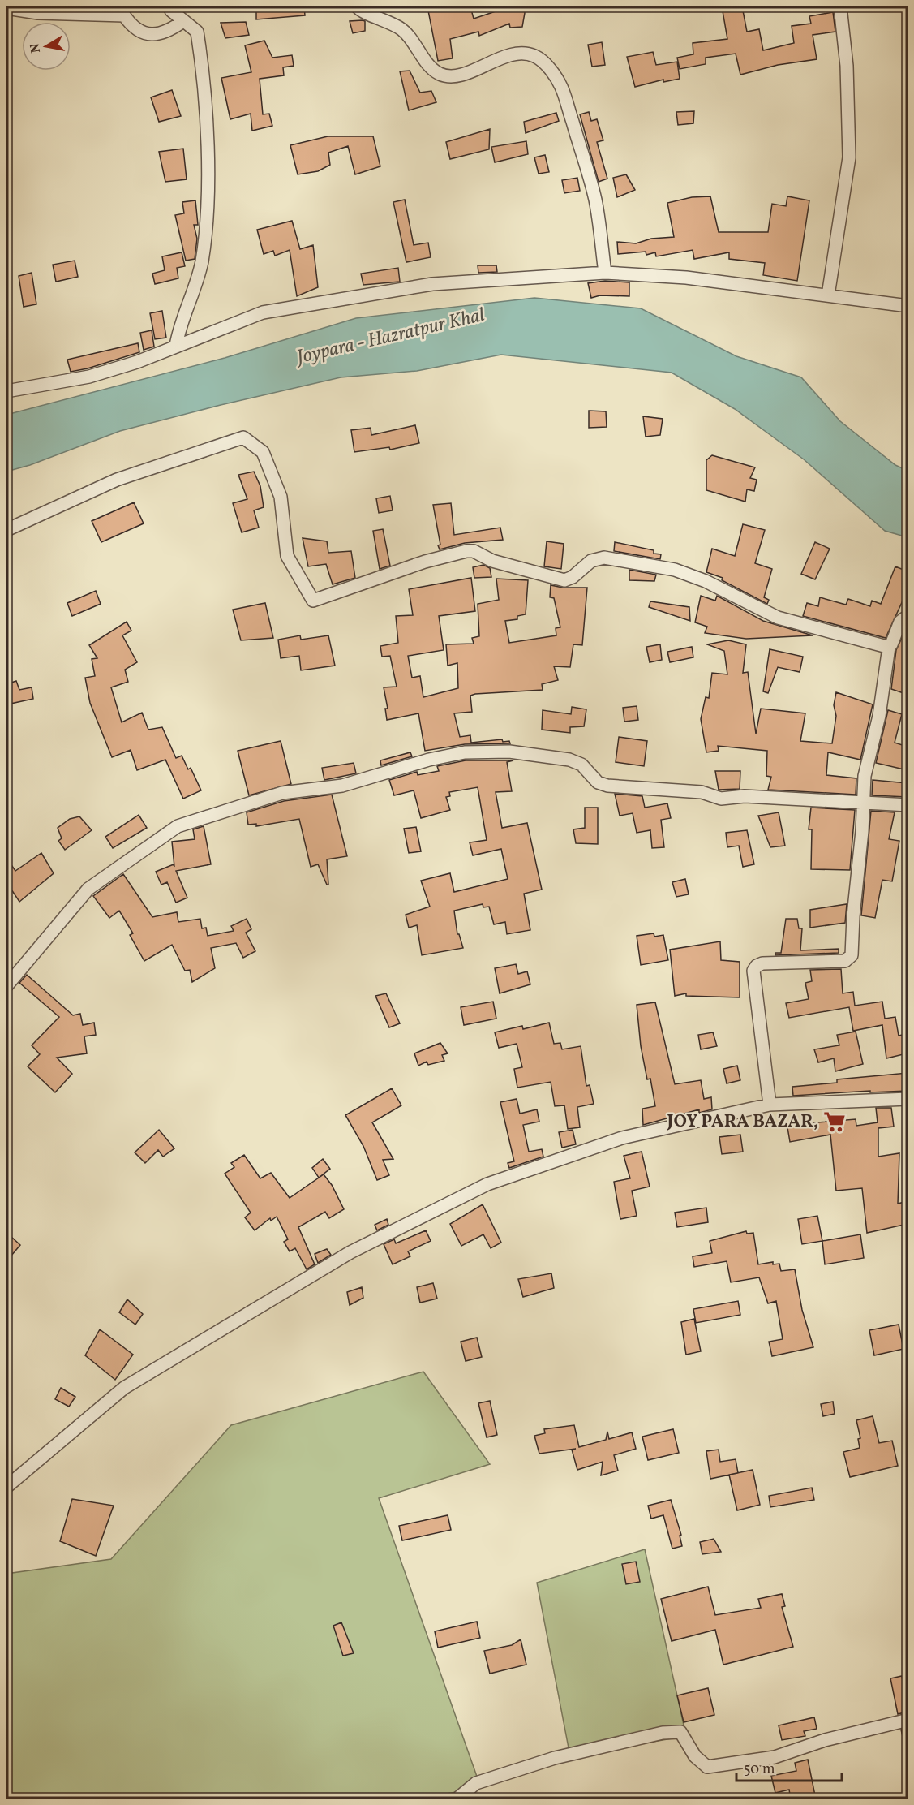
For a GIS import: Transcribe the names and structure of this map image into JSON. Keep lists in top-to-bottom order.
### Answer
{
  "water": ["Joypara - Hazratpur Khal"],
  "places": {
    "supermarket": ["JOY PARA BAZAR,"]
  },
  "scale_bar": "50 m",
  "north": "left"
}
